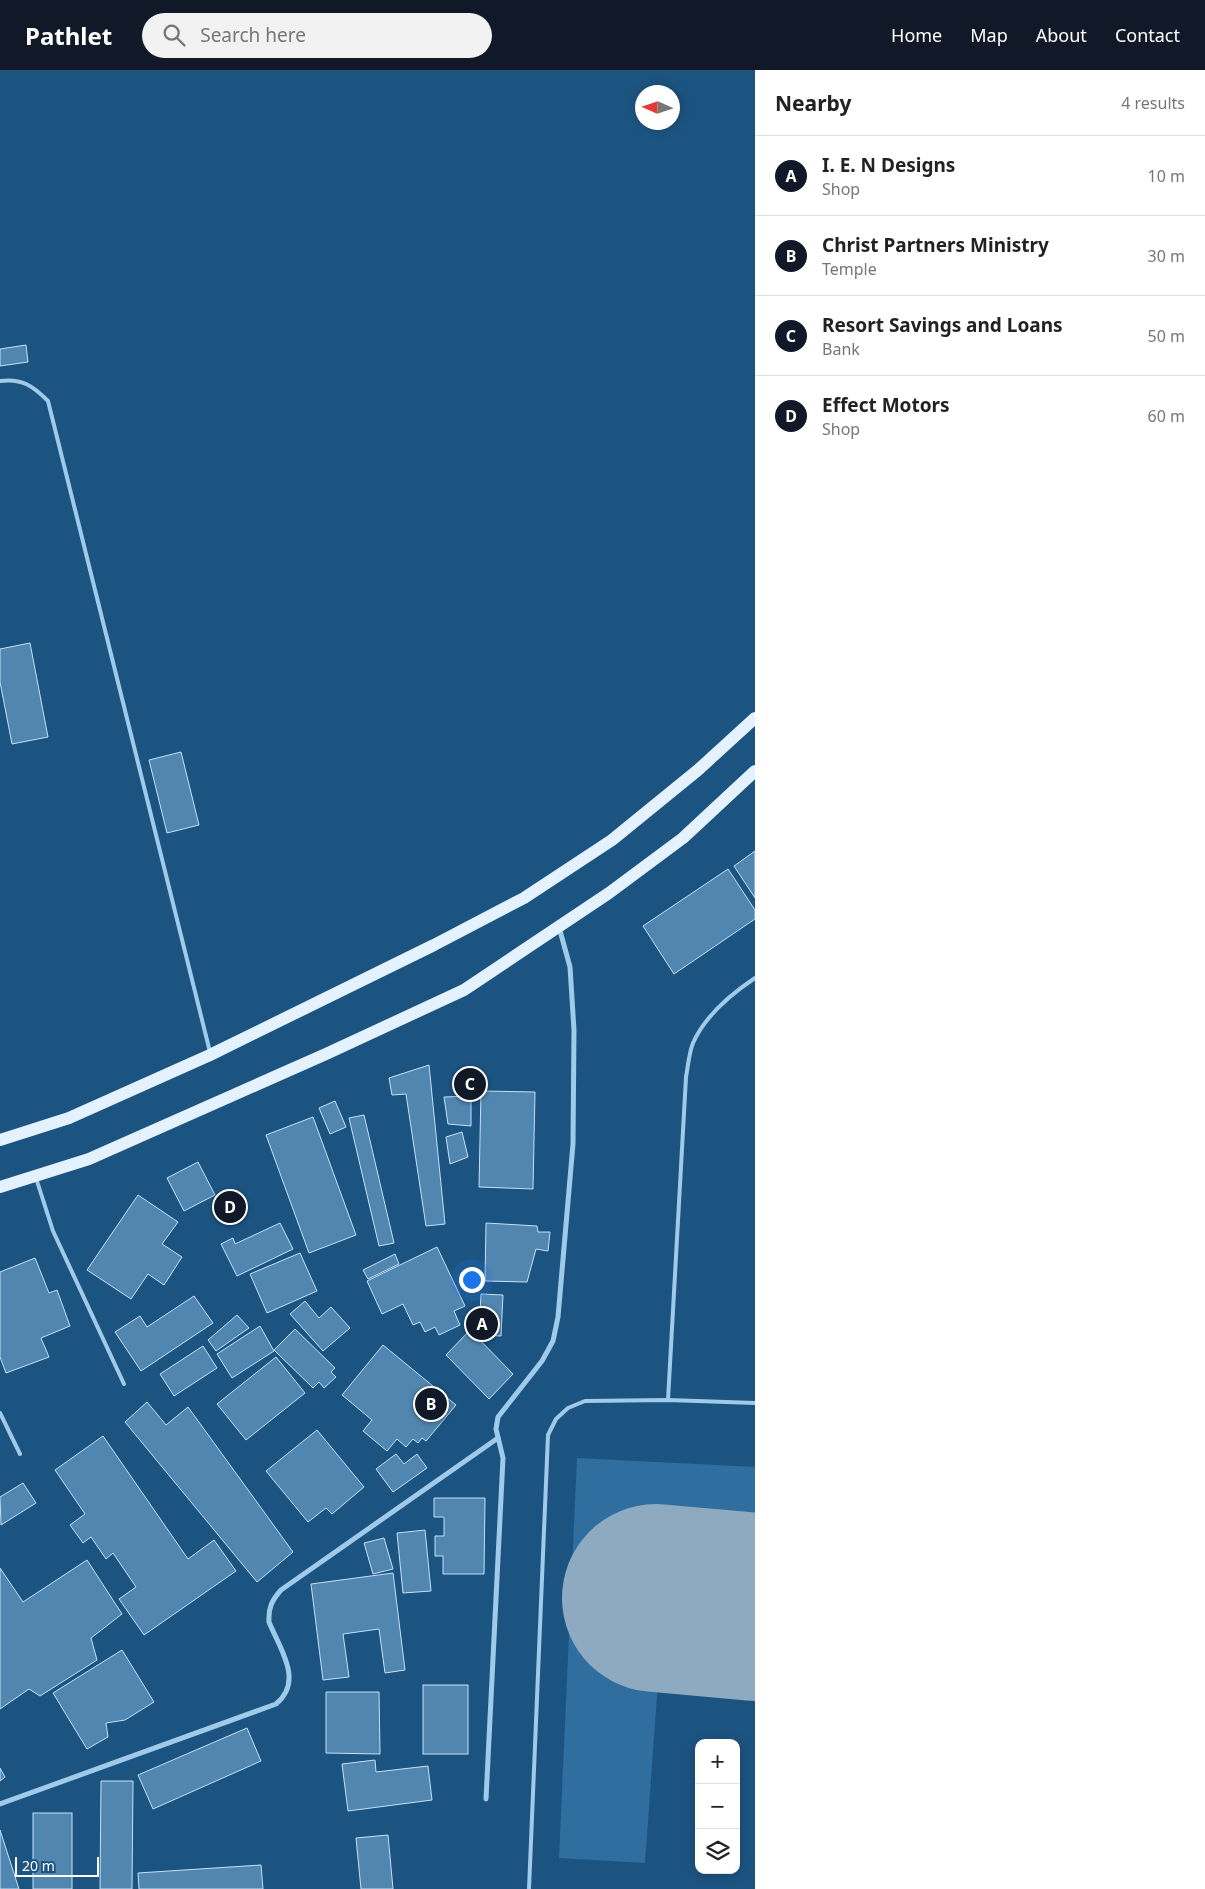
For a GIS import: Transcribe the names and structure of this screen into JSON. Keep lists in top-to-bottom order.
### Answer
{
  "scale_bar": "20 m",
  "north": "left",
  "page": {
    "header": "Pathlet",
    "search": "Search here",
    "nav": [
      "Home",
      "Map",
      "About",
      "Contact"
    ],
    "heading": ["Nearby", "4 results"],
    "list": [
      {
        "mark": "A",
        "name": "I. E. N Designs",
        "note": "Shop",
        "value": "10 m"
      },
      {
        "mark": "B",
        "name": "Christ Partners Ministry",
        "note": "Temple",
        "value": "30 m"
      },
      {
        "mark": "C",
        "name": "Resort Savings and Loans",
        "note": "Bank",
        "value": "50 m"
      },
      {
        "mark": "D",
        "name": "Effect Motors",
        "note": "Shop",
        "value": "60 m"
      }
    ],
    "pins": [
      "C",
      "D",
      "A",
      "B"
    ],
    "map_buttons": ["+", "−"],
    "scale": "20 m"
  }
}
